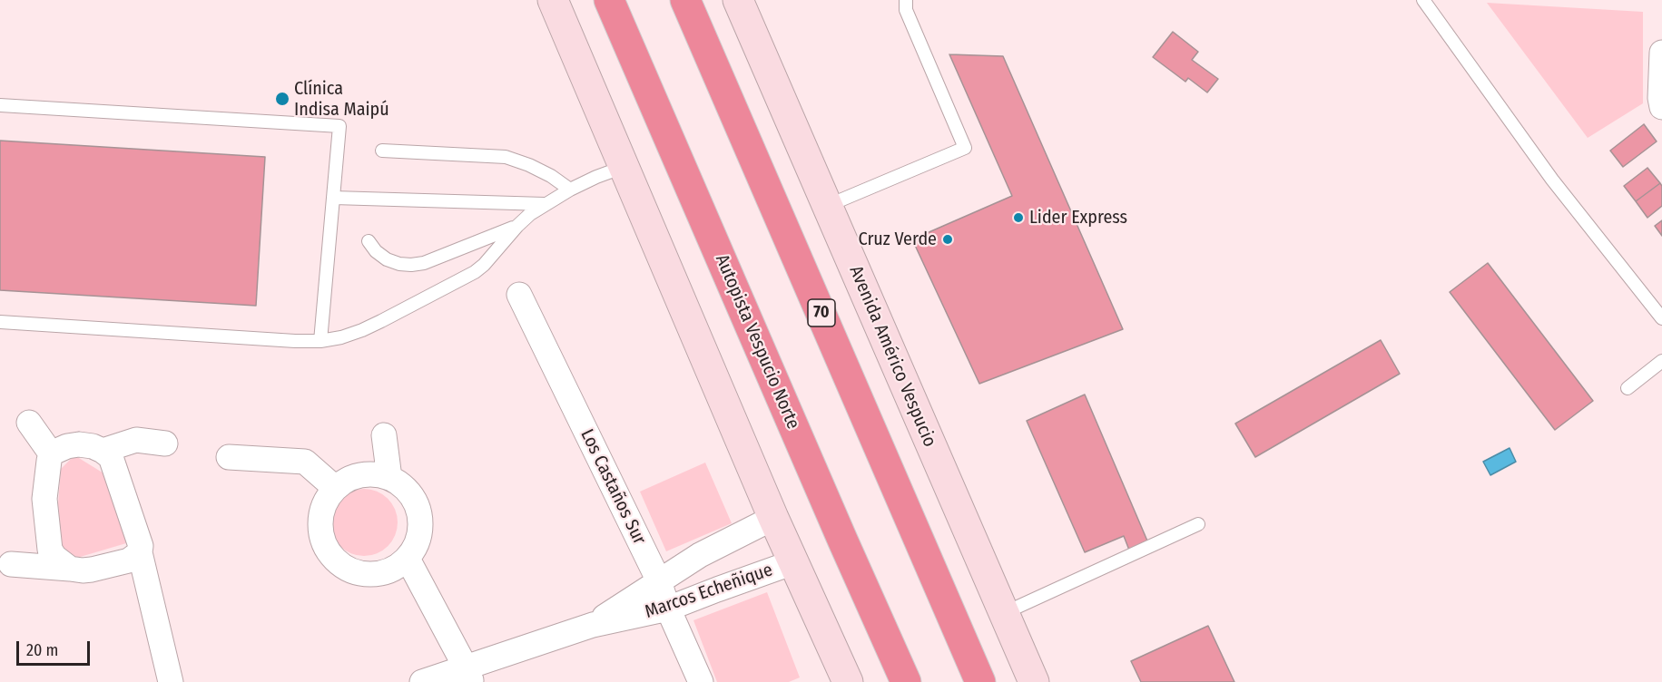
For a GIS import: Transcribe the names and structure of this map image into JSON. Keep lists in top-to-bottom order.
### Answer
{
  "streets": {
    "highway": ["70", "Autopista Vespucio Norte"],
    "main road": ["Avenida Américo Vespucio"],
    "street": ["Los Castaños Sur", "Marcos Echeñique"]
  },
  "crossings": [
    ["Los Castaños Sur", "Marcos Echeñique"]
  ],
  "places": ["Clínica Indisa Maipú", "Lider Express", "Cruz Verde"],
  "scale_bar": "20 m"
}
